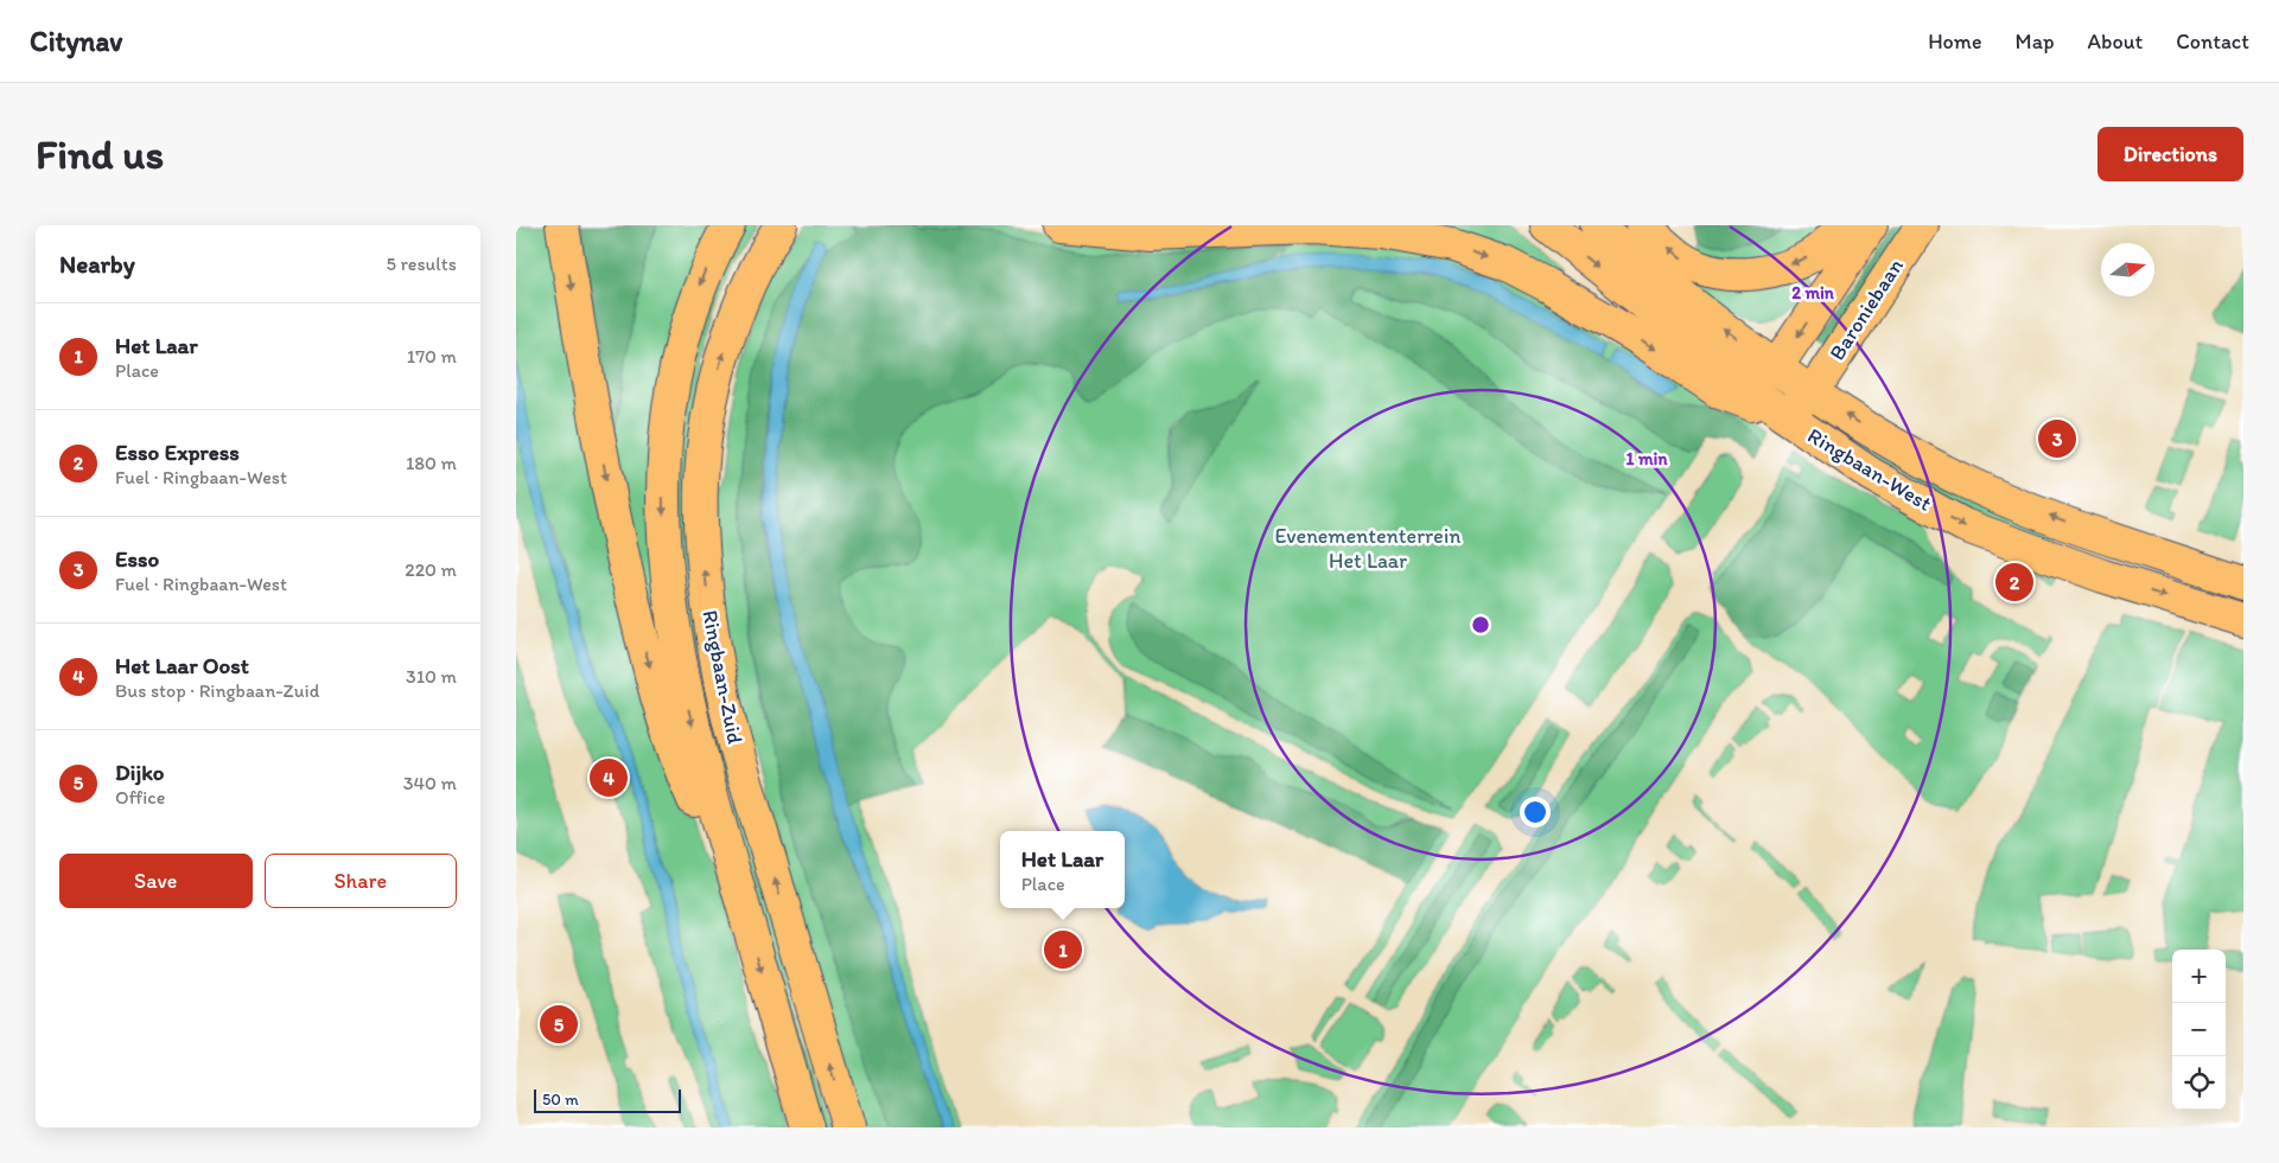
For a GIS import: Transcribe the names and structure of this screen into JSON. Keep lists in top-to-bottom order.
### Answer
{
  "streets": {
    "main road": ["Baroniebaan", "Ringbaan-West", "Ringbaan-Zuid"]
  },
  "crossings": [
    ["Baroniebaan", "Ringbaan-West"]
  ],
  "parks": ["Evenemententerrein Het Laar"],
  "scale_bar": "50 m",
  "north": "right",
  "page": {
    "header": "Citynav",
    "nav": [
      "Home",
      "Map",
      "About",
      "Contact"
    ],
    "buttons": [
      "Directions",
      ["Save", "Share"]
    ],
    "title": "Find us",
    "heading": ["Nearby", "5 results"],
    "list": [
      {
        "mark": "1",
        "name": "Het Laar",
        "note": "Place",
        "value": "170 m"
      },
      {
        "mark": "2",
        "name": "Esso Express",
        "note": "Fuel · Ringbaan-West",
        "value": "180 m"
      },
      {
        "mark": "3",
        "name": "Esso",
        "note": "Fuel · Ringbaan-West",
        "value": "220 m"
      },
      {
        "mark": "4",
        "name": "Het Laar Oost",
        "note": "Bus stop · Ringbaan-Zuid",
        "value": "310 m"
      },
      {
        "mark": "5",
        "name": "Dijko",
        "note": "Office",
        "value": "340 m"
      }
    ],
    "pins": [
      "3",
      "2",
      "4",
      "1",
      "5"
    ],
    "popup": ["Het Laar", "Place"],
    "map_buttons": ["+", "−"],
    "scale": "50 m"
  },
  "rings": ["2 min", "1 min"]
}
